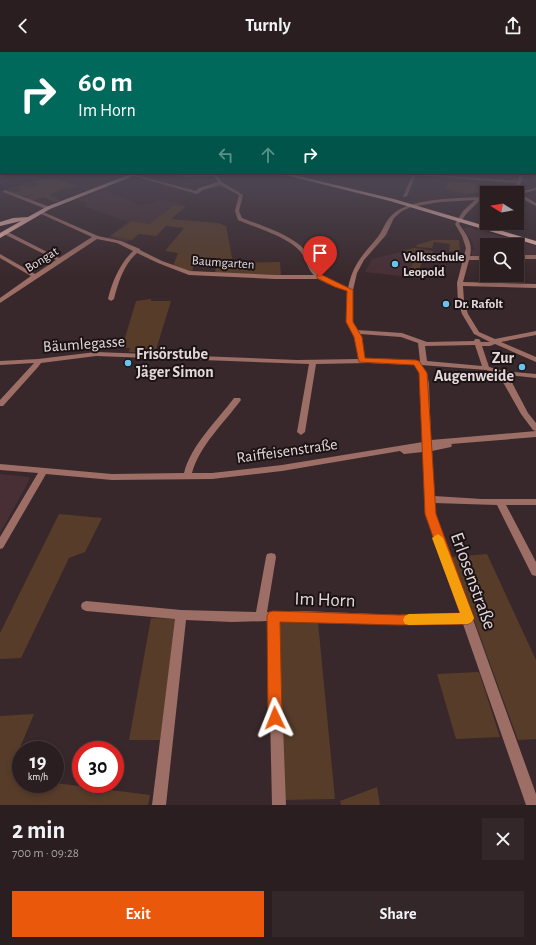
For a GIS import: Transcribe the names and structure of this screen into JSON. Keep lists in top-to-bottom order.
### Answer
{
  "streets": {
    "street": [
      "Bongat",
      "Baumgarten",
      "Bäumlegasse",
      "Raiffeisenstraße",
      "Erlosenstraße",
      "Im Horn"
    ]
  },
  "crossings": [
    ["Bongat", "Baumgarten"],
    ["Bäumlegasse", "Erlosenstraße"],
    ["Raiffeisenstraße", "Erlosenstraße"],
    ["Erlosenstraße", "Im Horn"]
  ],
  "places": [
    "Volksschule Leopold",
    "Dr. Rafolt",
    "Frisörstube Jäger Simon",
    "Zur Augenweide"
  ],
  "north": "left",
  "page": {
    "header": "Turnly",
    "turn": ["60 m", "Im Horn"],
    "speed": "19 km/h",
    "limit": "30",
    "heading": ["2 min", "700 m · 09:28"],
    "buttons": ["Exit", "Share"]
  }
}
